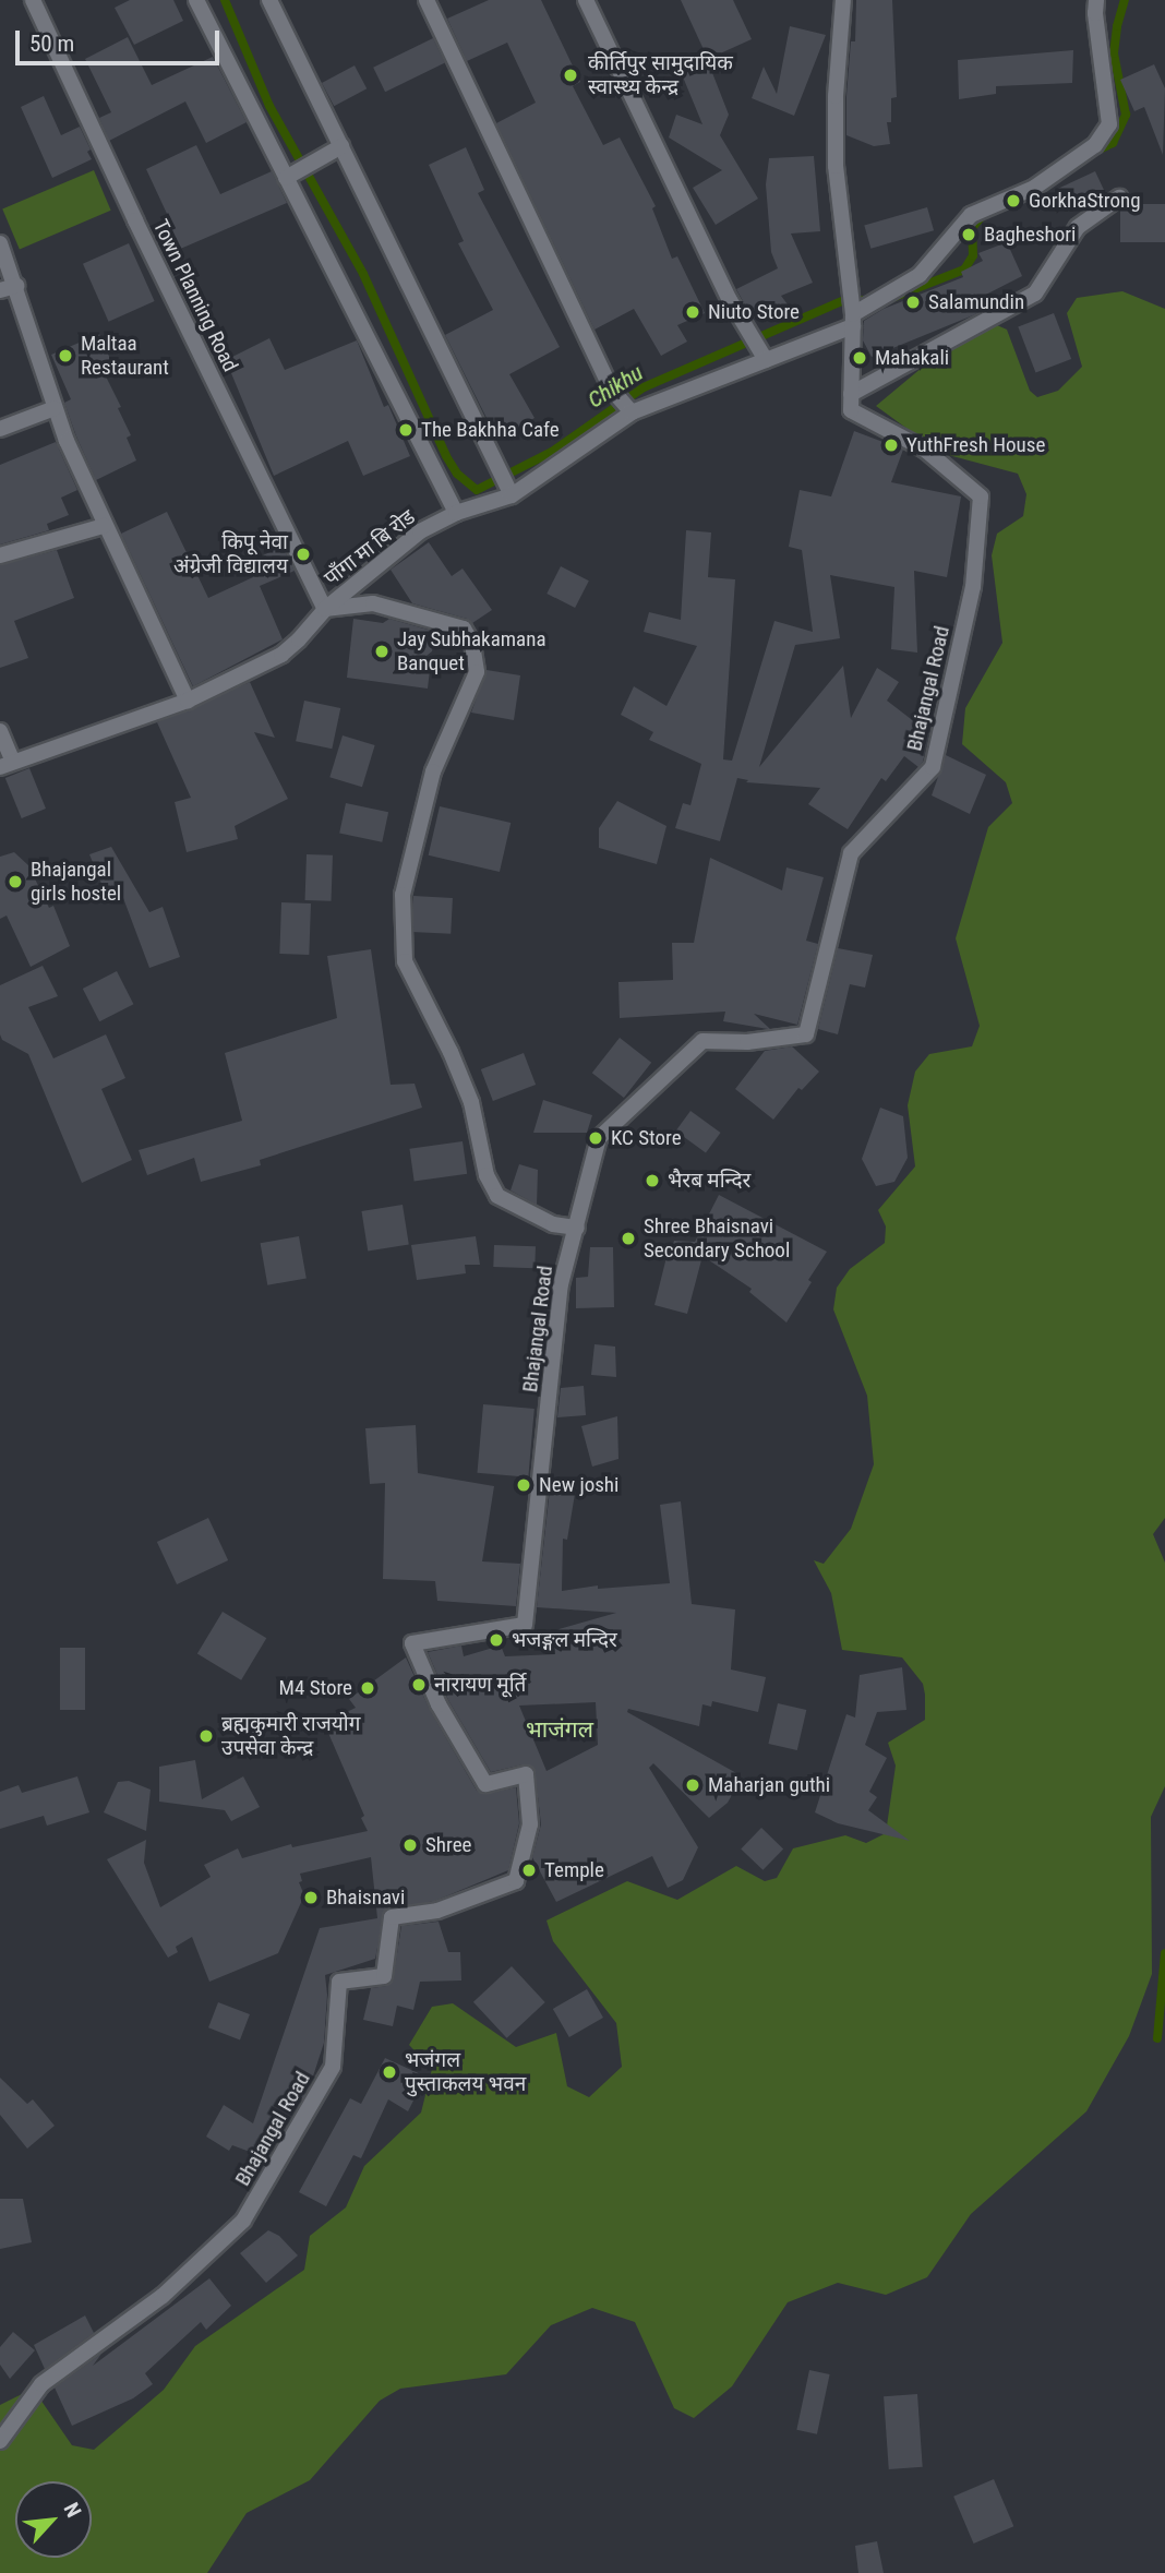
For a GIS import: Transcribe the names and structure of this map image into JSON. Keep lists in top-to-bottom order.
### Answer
{
  "streets": {
    "street": ["Town Planning Road", "पाँगा मा बि रोड", "Bhajangal Road"]
  },
  "crossings": [
    ["Town Planning Road", "पाँगा मा बि रोड"]
  ],
  "districts": ["भाजंगल"],
  "water": ["Chikhu"],
  "places": [
    "कीर्तिपुर सामुदायिक स्वास्थ्य केन्द्र",
    "GorkhaStrong",
    "Bagheshori",
    "Salamundin",
    "Niuto Store",
    "Maltaa Restaurant",
    "Mahakali",
    "The Bakhha Cafe",
    "YuthFresh House",
    "किपू नेवा अंग्रेजी विद्यालय",
    "Jay Subhakamana Banquet",
    "Bhajangal girls hostel",
    "KC Store",
    "भैरब मन्दिर",
    "Shree Bhaisnavi Secondary School",
    "New joshi",
    "भजङ्गल मन्दिर",
    "नारायण मूर्ति",
    "M4 Store",
    "ब्रह्मकुमारी राजयोग उपसेवा केन्द्र",
    "Maharjan guthi",
    "Shree",
    "Temple",
    "Bhaisnavi",
    "भजंगल पुस्ताकलय भवन"
  ],
  "scale_bar": "50 m",
  "north": "top right"
}
